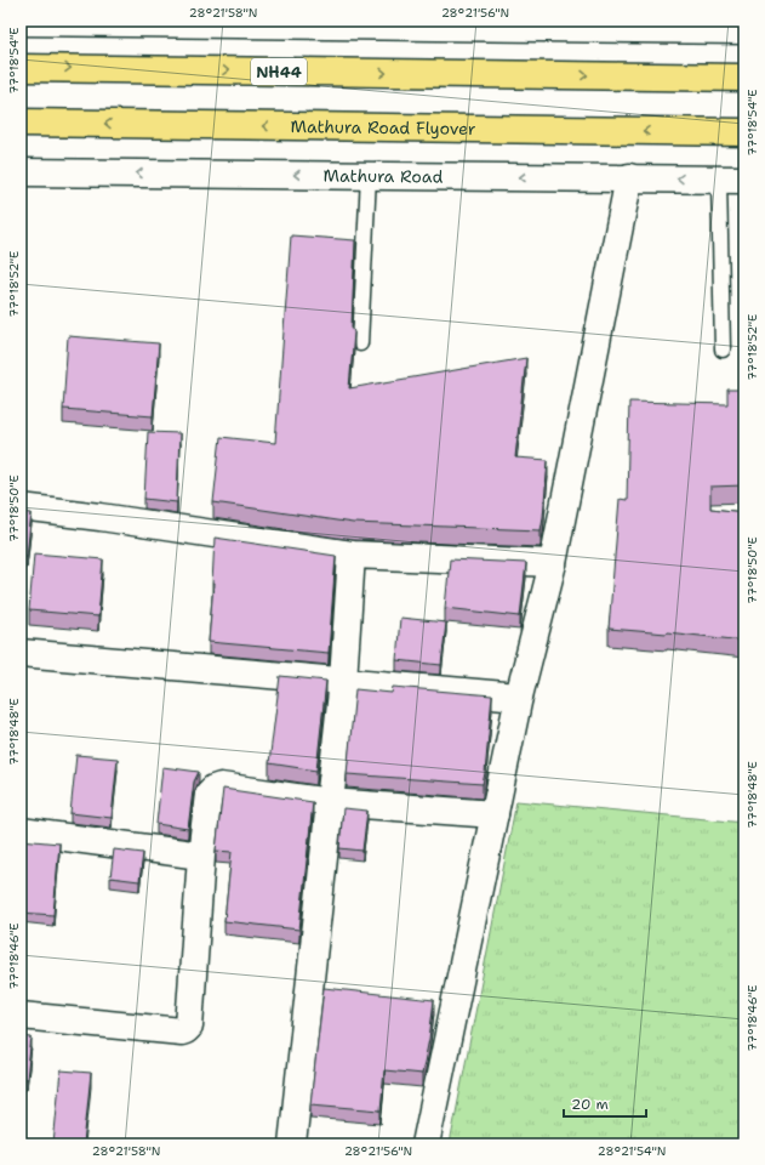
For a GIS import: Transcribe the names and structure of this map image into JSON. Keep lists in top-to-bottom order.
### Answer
{
  "streets": {
    "highway": ["NH44", "Mathura Road Flyover"],
    "street": ["Mathura Road"]
  },
  "scale_bar": "20 m",
  "coordinates": [
    "28°21'58\"N",
    "28°21'56\"N",
    "77°18'54\"E",
    "77°18'52\"E",
    "77°18'50\"E",
    "77°18'48\"E",
    "77°18'46\"E",
    "28°21'54\"N"
  ]
}
